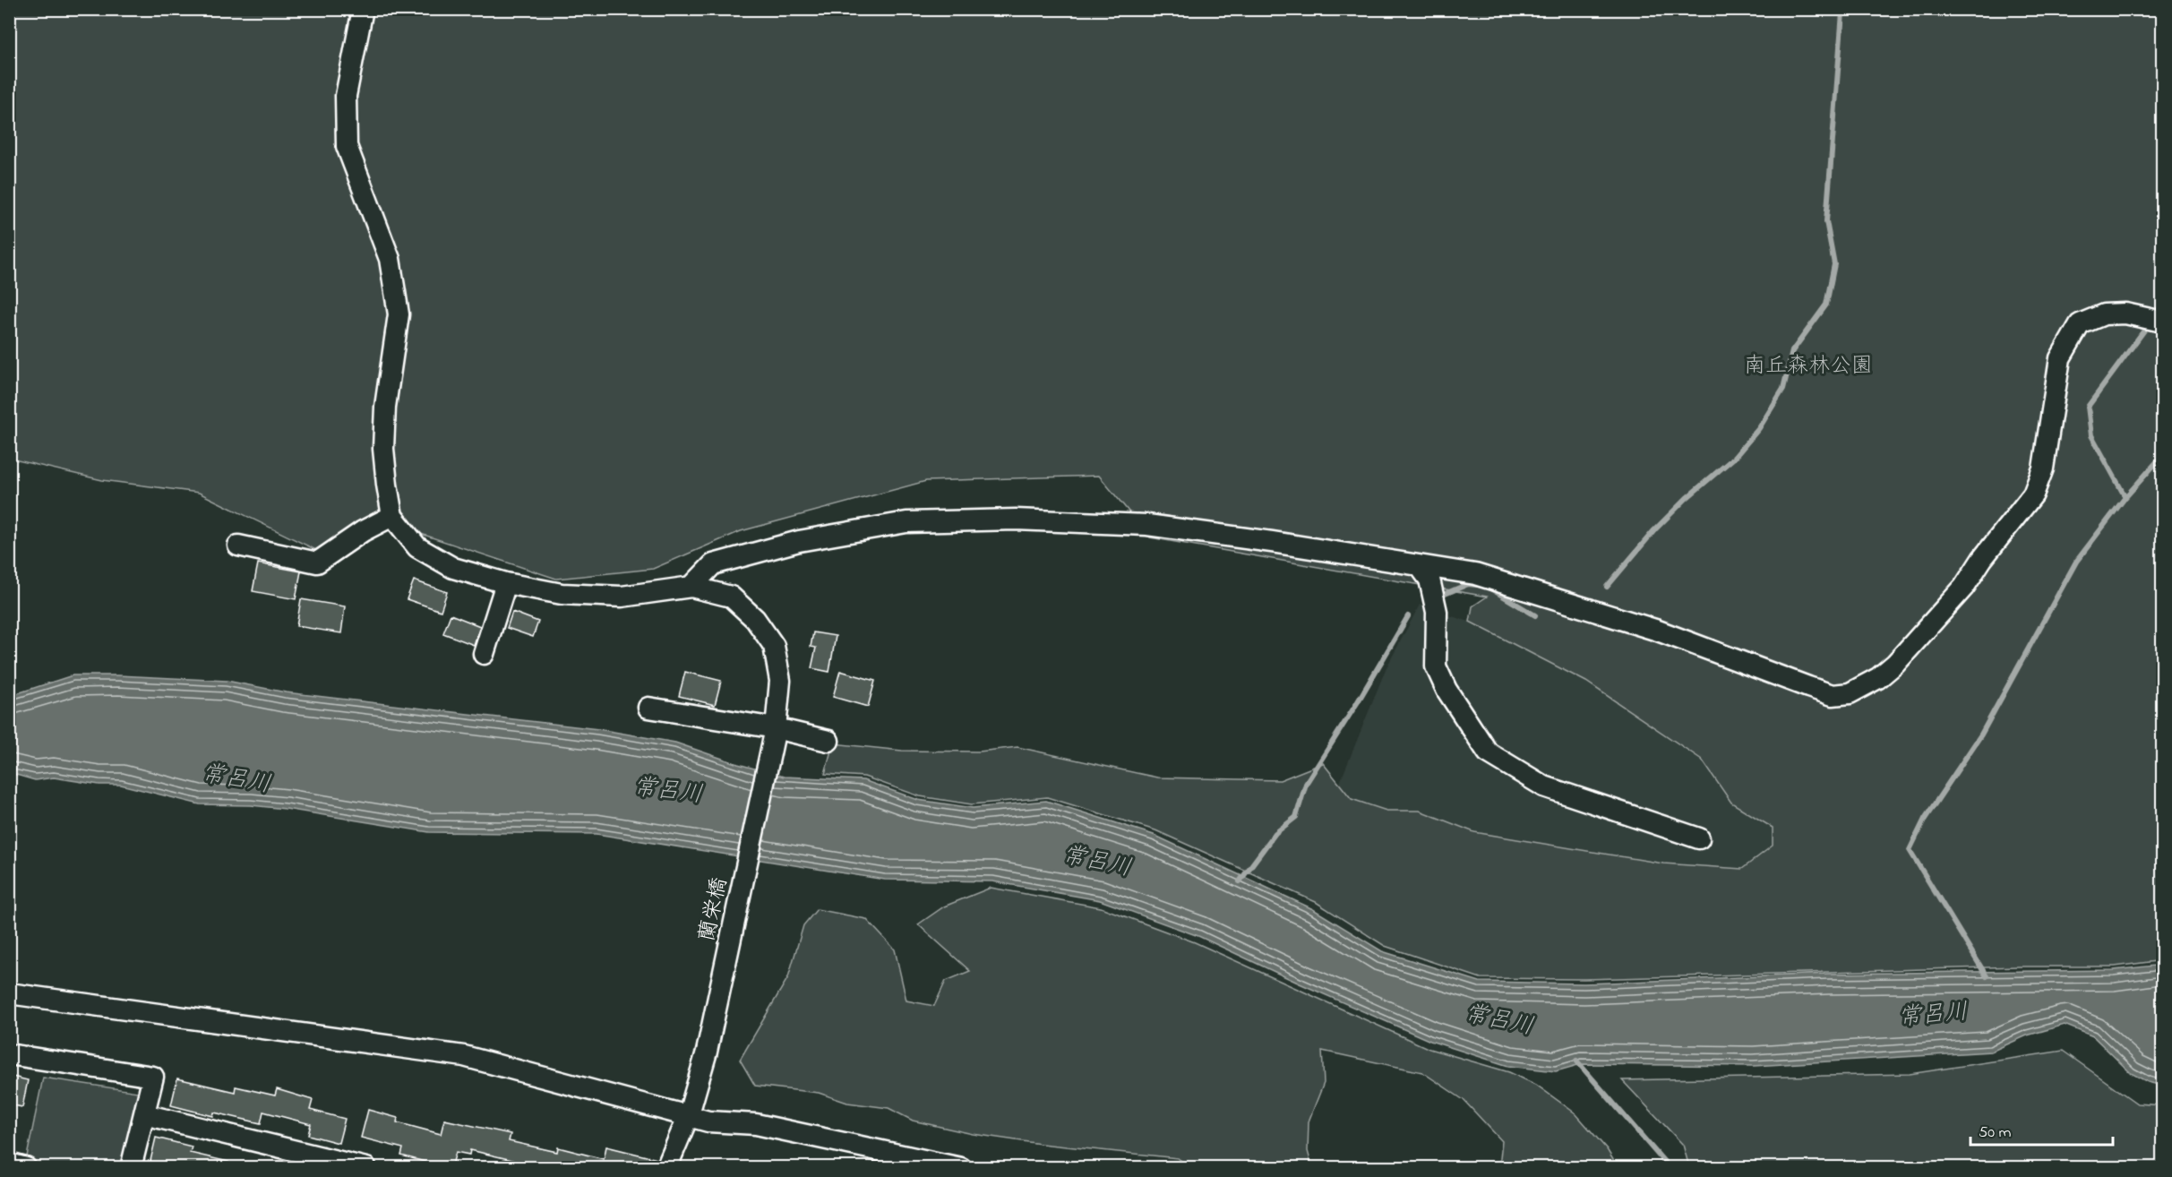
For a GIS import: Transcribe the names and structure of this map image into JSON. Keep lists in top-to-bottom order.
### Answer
{
  "streets": {
    "street": ["蘭栄橋"]
  },
  "water": ["常呂川"],
  "parks": ["南丘森林公園"],
  "scale_bar": "50 m"
}
